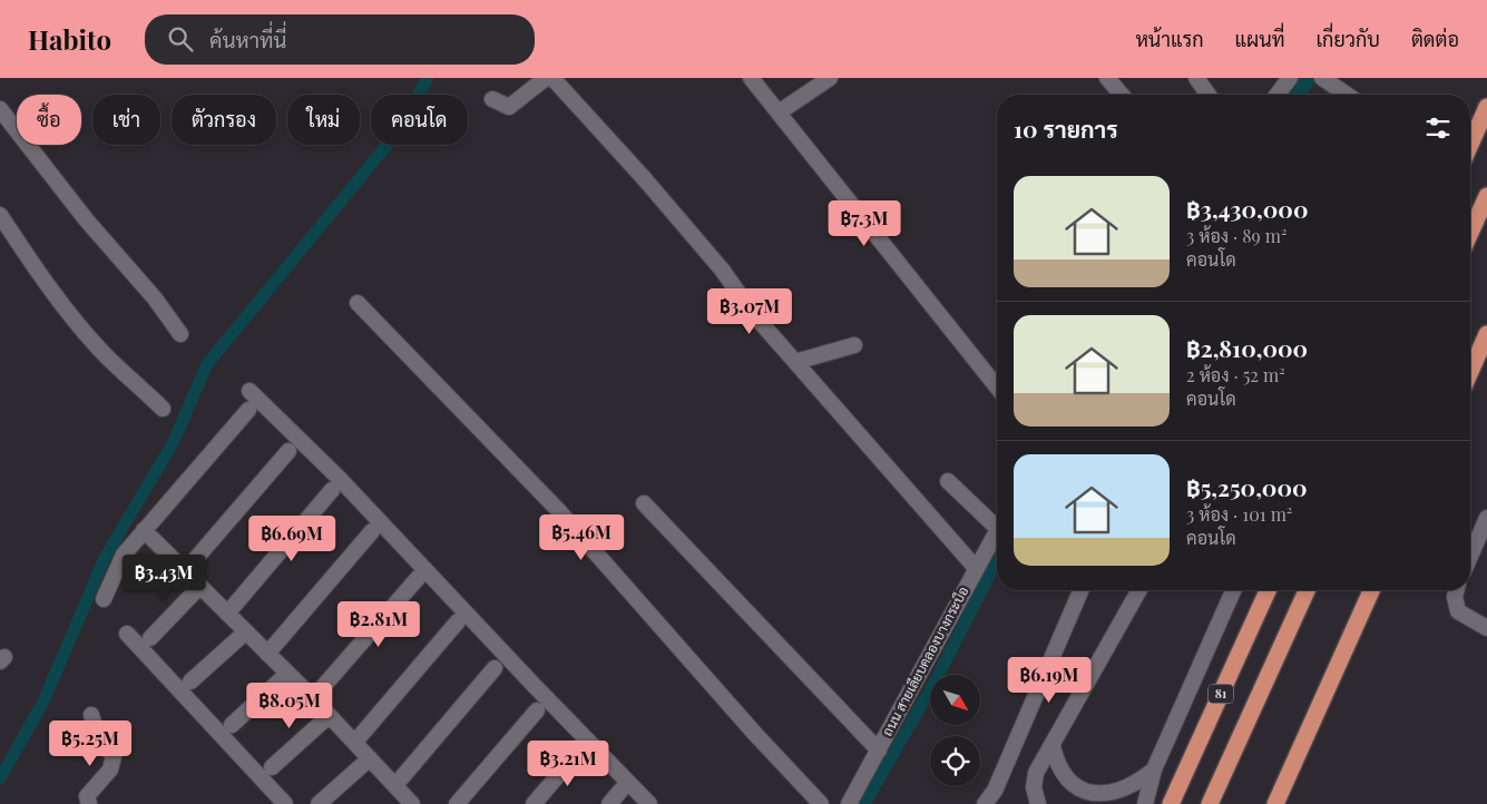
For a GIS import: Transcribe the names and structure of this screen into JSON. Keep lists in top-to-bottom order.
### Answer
{
  "streets": {
    "highway": ["81"],
    "street": ["ถนน สายเลียบคลองบางกระบือ"]
  },
  "north": "bottom right",
  "page": {
    "header": "Habito",
    "search": "ค้นหาที่นี่",
    "nav": [
      "หน้าแรก",
      "แผนที่",
      "เกี่ยวกับ",
      "ติดต่อ"
    ],
    "chip": [
      "ซื้อ",
      "เช่า",
      "ตัวกรอง",
      "ใหม่",
      "คอนโด"
    ],
    "heading": "10 รายการ",
    "list": [
      {
        "name": "฿3,430,000",
        "note": "3 ห้อง · 89 m² · คอนโด"
      },
      {
        "name": "฿2,810,000",
        "note": "2 ห้อง · 52 m² · คอนโด"
      },
      {
        "name": "฿5,250,000",
        "note": "3 ห้อง · 101 m² · คอนโด"
      }
    ],
    "price": [
      "฿7.3M",
      "฿3.07M",
      "฿5.46M",
      "฿6.69M",
      "฿3.43M",
      "฿2.81M",
      "฿6.19M",
      "฿8.05M",
      "฿5.25M",
      "฿3.21M"
    ]
  }
}
